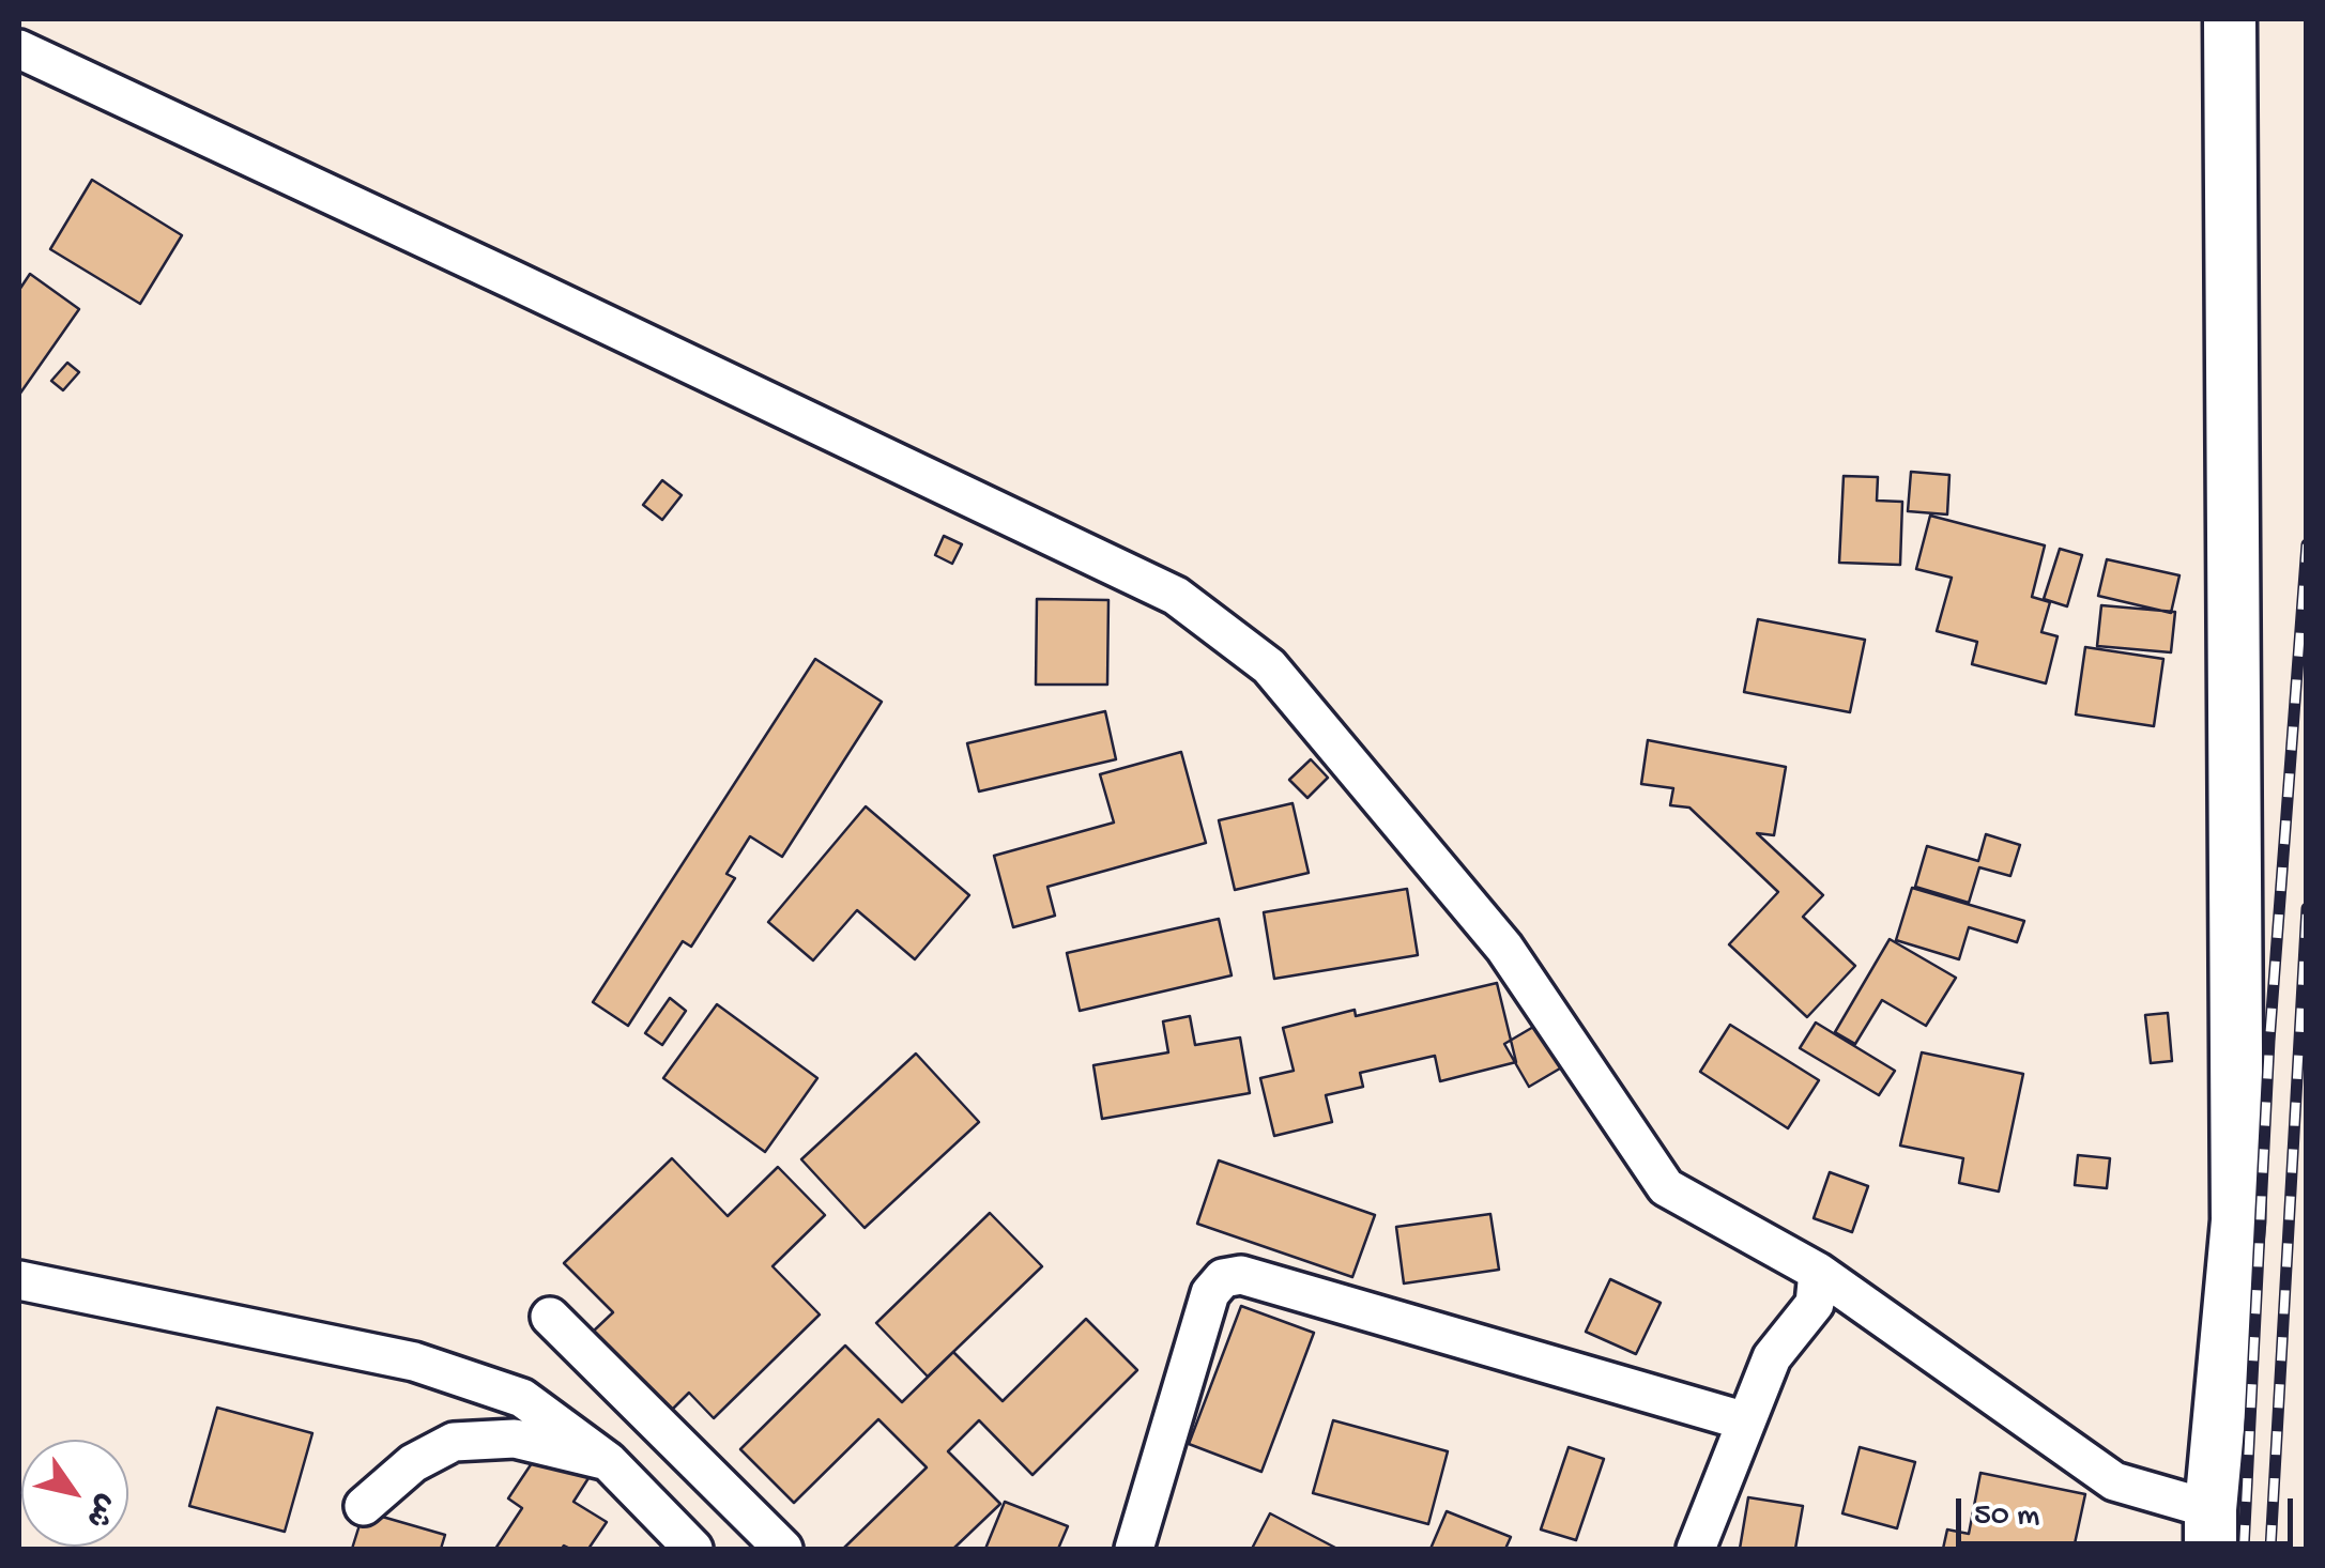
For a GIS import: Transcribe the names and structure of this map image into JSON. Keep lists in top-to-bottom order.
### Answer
{
  "scale_bar": "50 m",
  "north": "bottom right"
}
